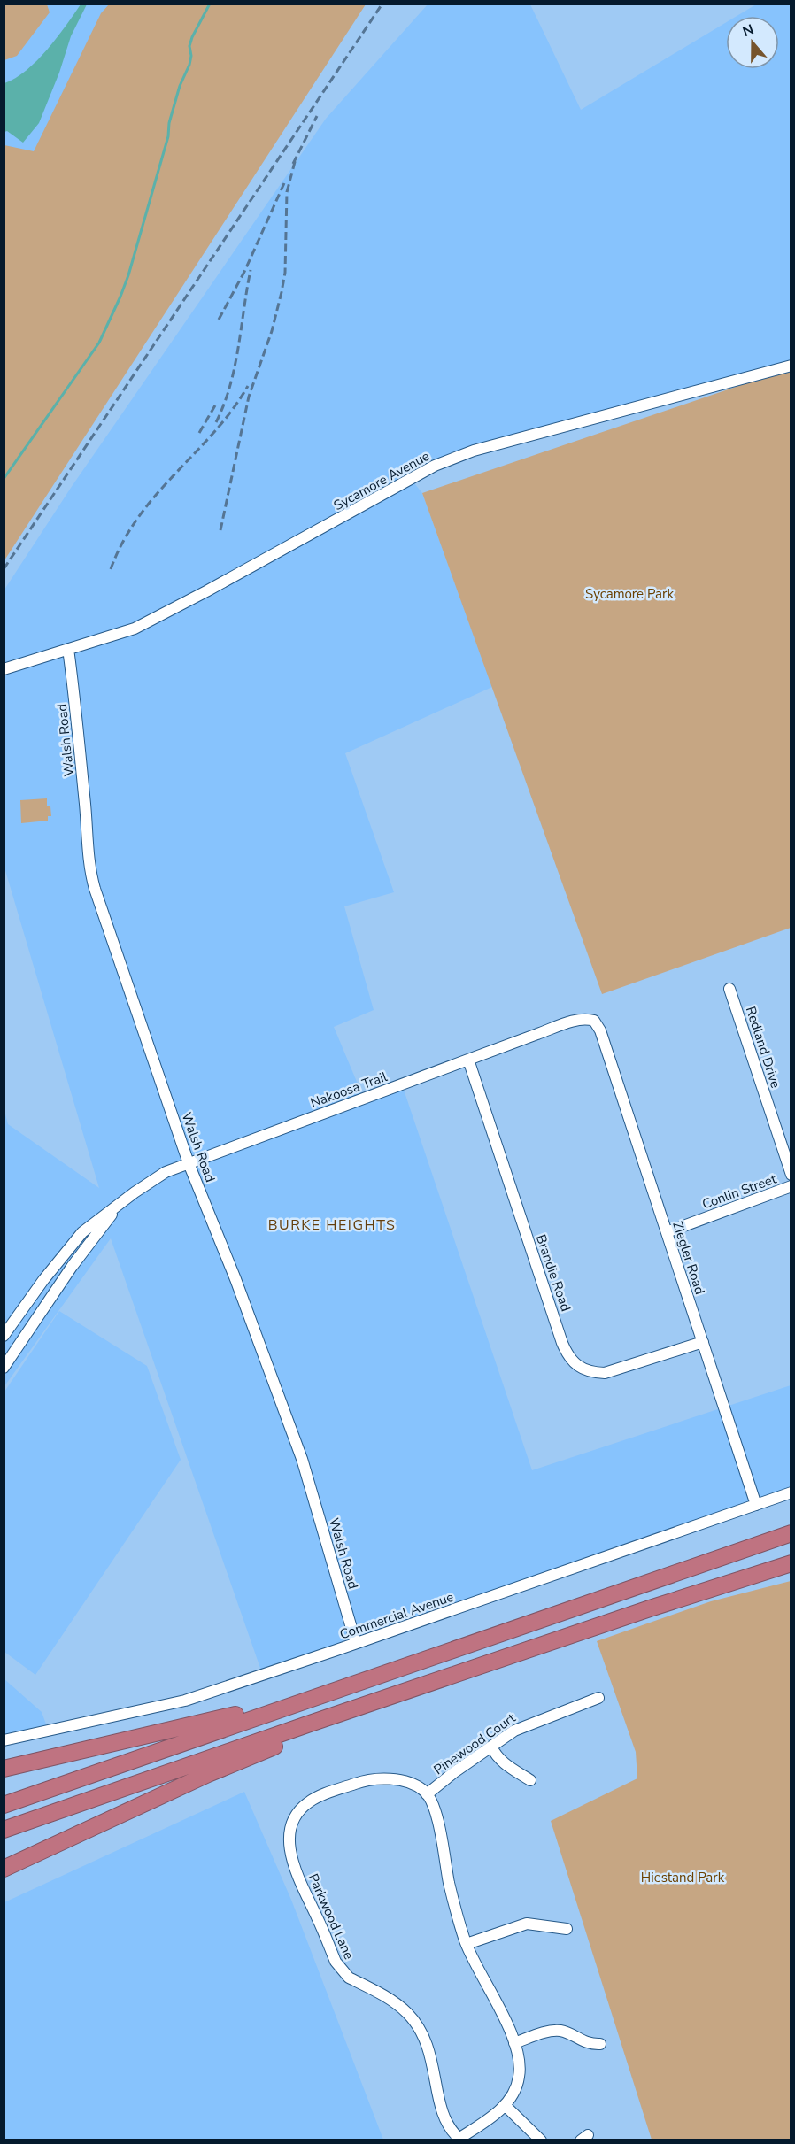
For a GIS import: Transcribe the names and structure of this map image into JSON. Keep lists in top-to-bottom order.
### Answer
{
  "streets": {
    "street": [
      "Sycamore Avenue",
      "Walsh Road",
      "Redland Drive",
      "Nakoosa Trail",
      "Conlin Street",
      "Ziegler Road",
      "Brandie Road",
      "Commercial Avenue",
      "Pinewood Court",
      "Parkwood Lane"
    ]
  },
  "crossings": [
    ["Sycamore Avenue", "Walsh Road"],
    ["Walsh Road", "Nakoosa Trail"],
    ["Walsh Road", "Commercial Avenue"],
    ["Nakoosa Trail", "Ziegler Road"],
    ["Nakoosa Trail", "Brandie Road"],
    ["Conlin Street", "Ziegler Road"],
    ["Ziegler Road", "Brandie Road"],
    ["Ziegler Road", "Commercial Avenue"],
    ["Pinewood Court", "Parkwood Lane"]
  ],
  "districts": ["BURKE HEIGHTS"],
  "parks": ["Sycamore Park", "Hiestand Park"],
  "north": "top"
}
